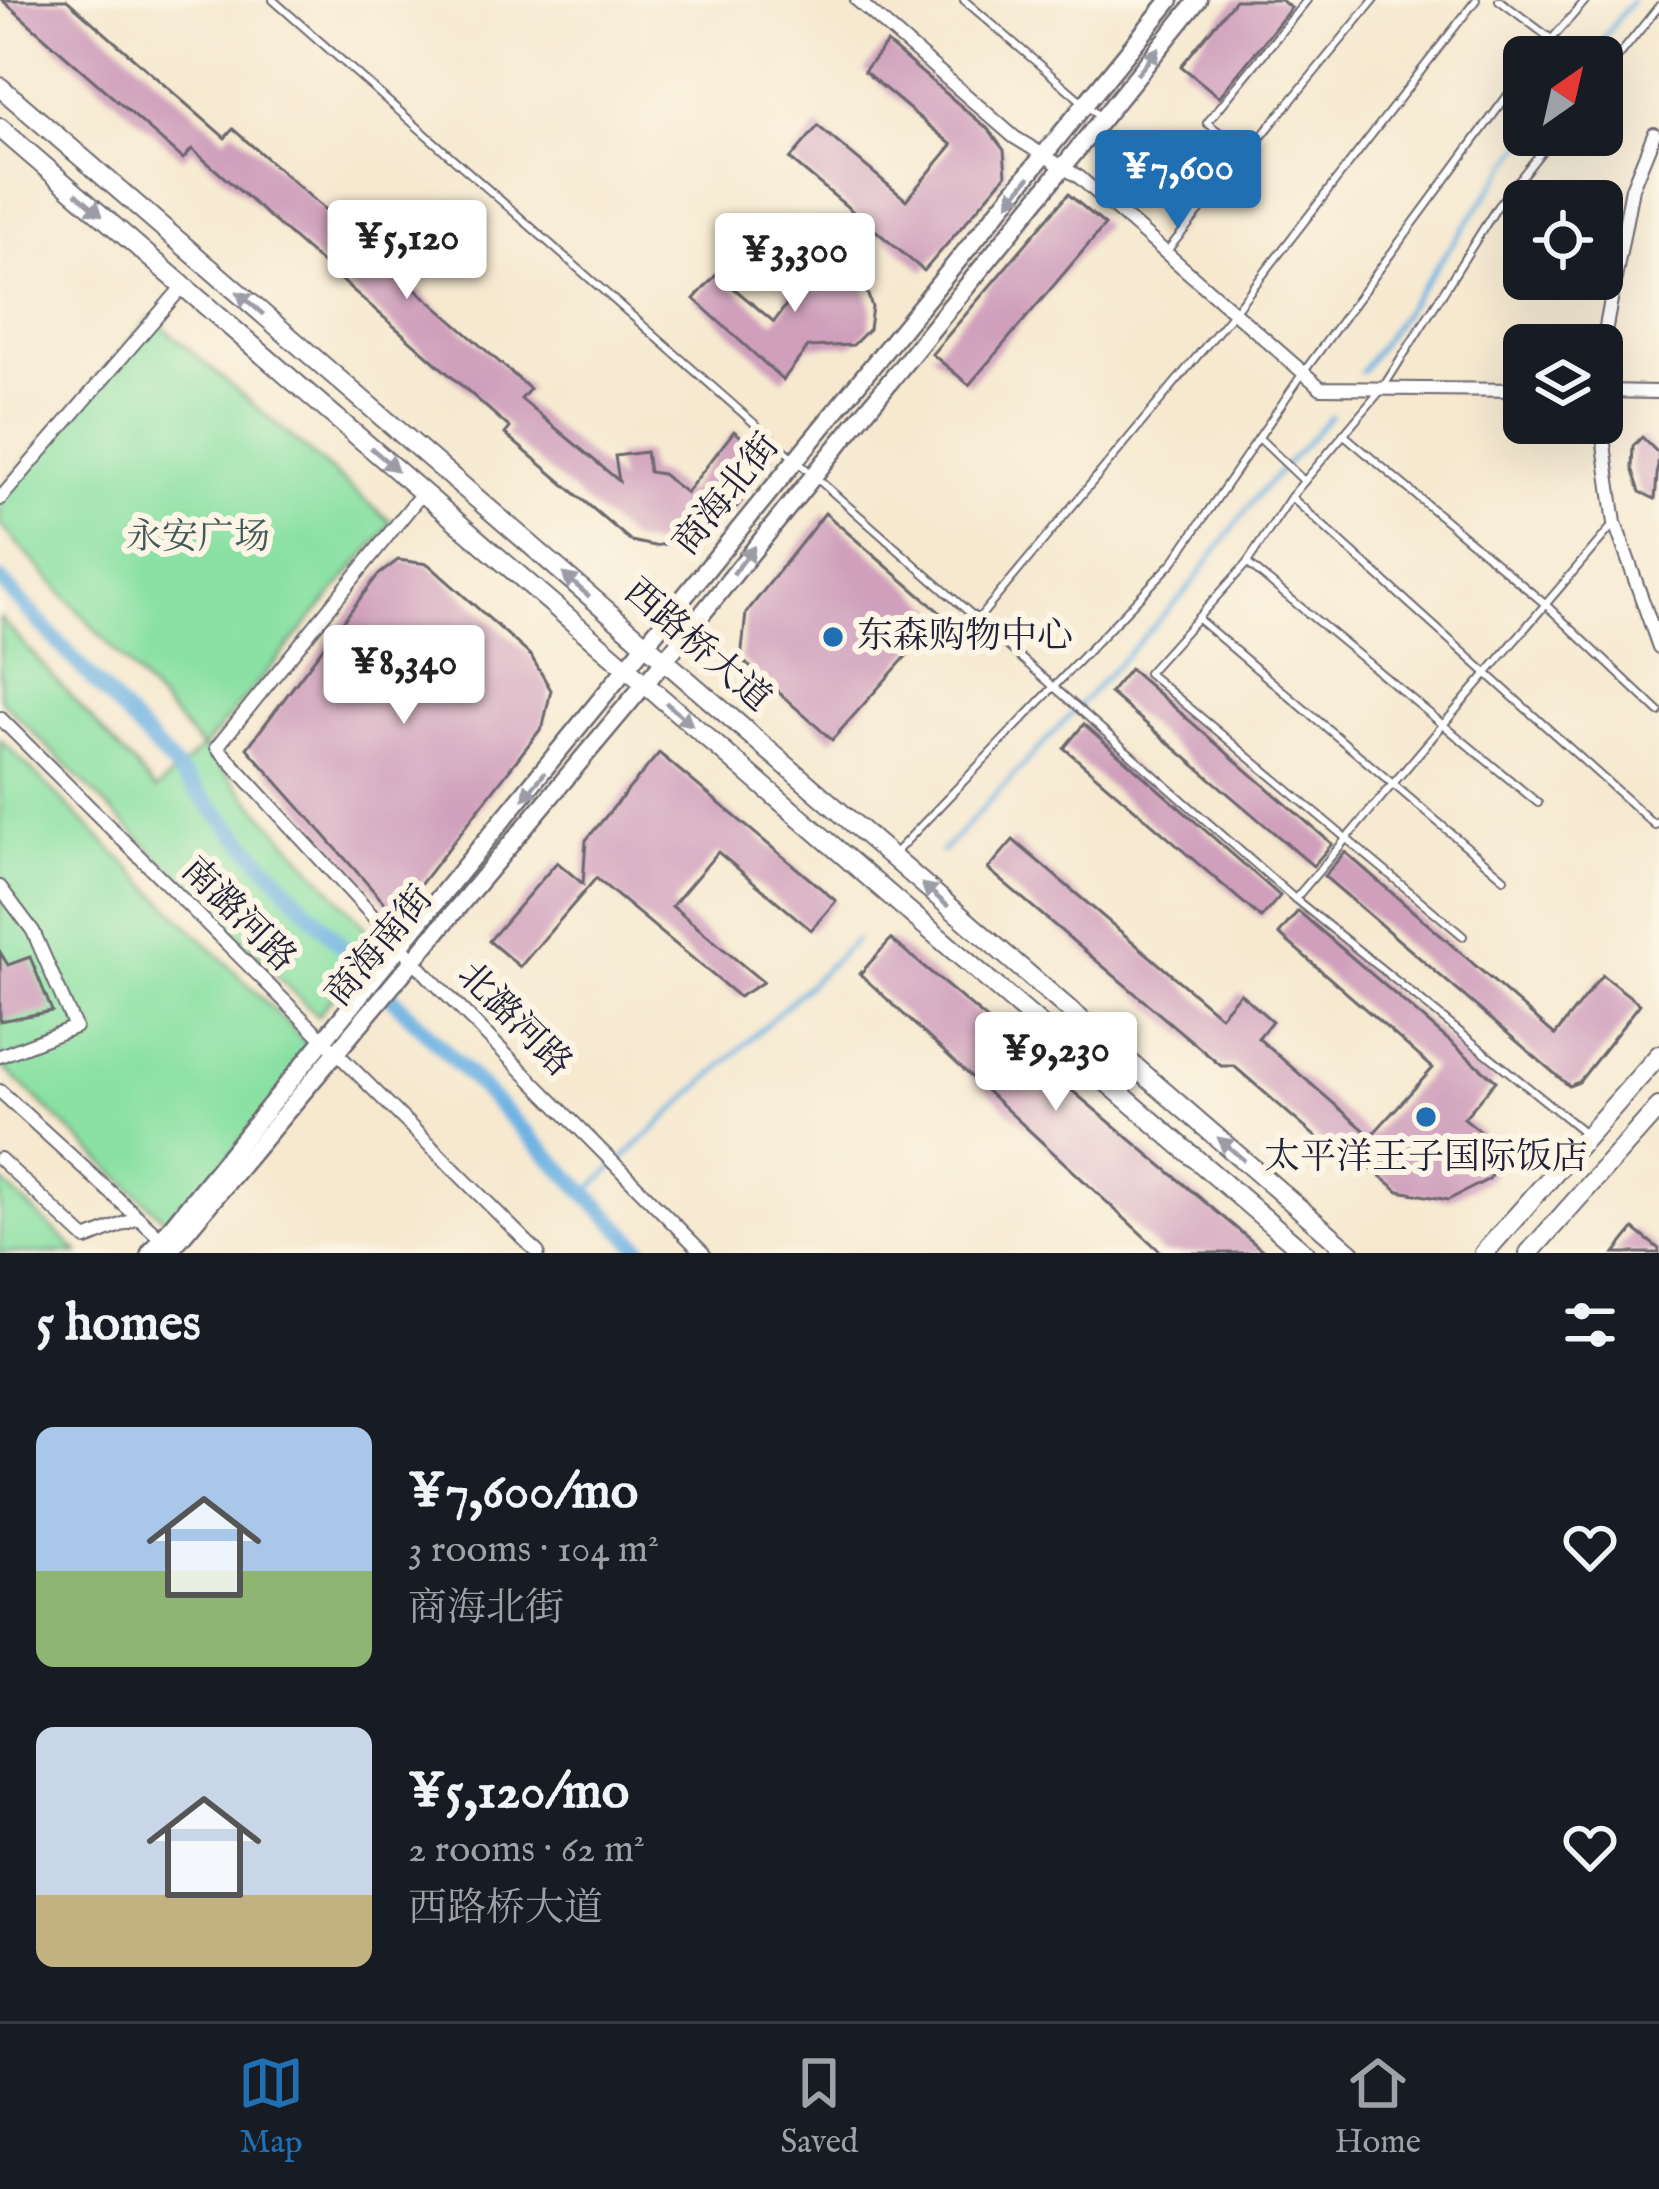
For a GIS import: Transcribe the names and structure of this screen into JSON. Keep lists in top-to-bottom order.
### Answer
{
  "streets": {
    "main road": ["商海北街", "西路桥大道", "商海南街"],
    "street": ["南潞河路", "北潞河路"]
  },
  "crossings": [
    ["商海北街", "西路桥大道"],
    ["商海北街", "商海南街"],
    ["商海北街", "北潞河路"],
    ["西路桥大道", "商海南街"],
    ["西路桥大道", "北潞河路"],
    ["南潞河路", "商海南街"],
    ["商海南街", "北潞河路"]
  ],
  "parks": ["永安广场"],
  "places": ["东森购物中心", "太平洋王子国际饭店"],
  "north": "top right",
  "page": {
    "price": [
      "¥7,600",
      "¥5,120",
      "¥3,300",
      "¥8,340",
      "¥9,230"
    ],
    "heading": "5 homes",
    "list": [
      {
        "name": "¥7,600/mo",
        "note": "3 rooms · 104 m² · 商海北街"
      },
      {
        "name": "¥5,120/mo",
        "note": "2 rooms · 62 m² · 西路桥大道"
      }
    ],
    "tabs": ["Map", "Saved", "Home"]
  }
}
